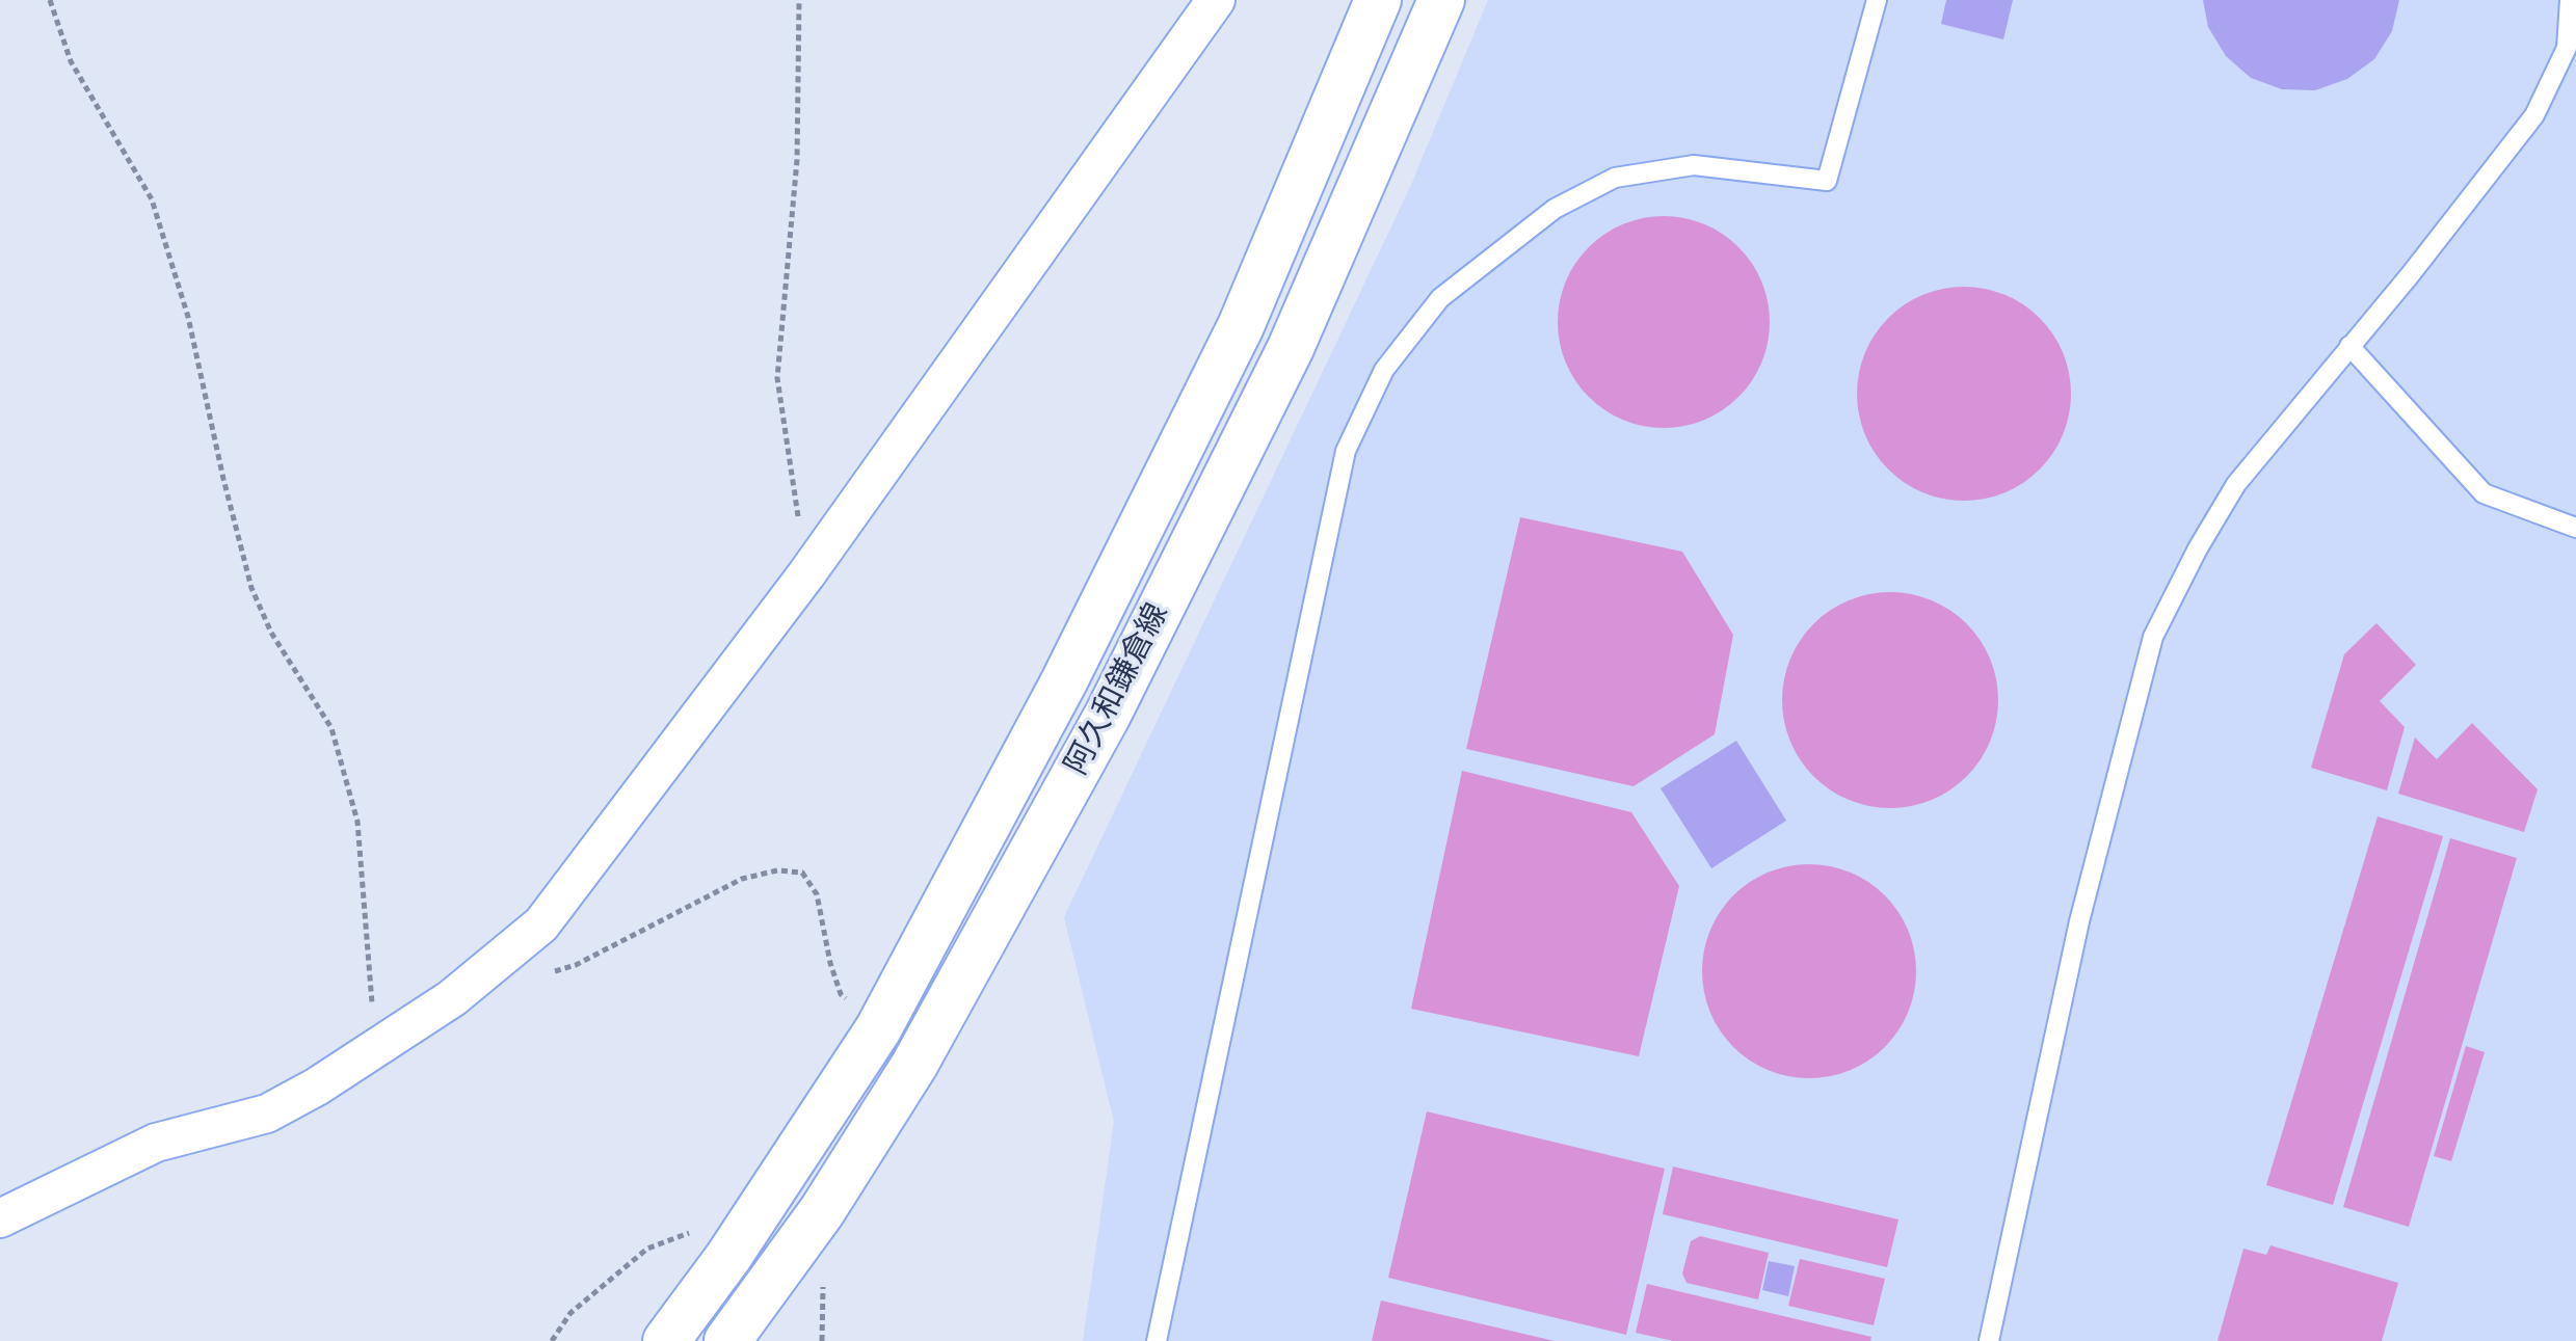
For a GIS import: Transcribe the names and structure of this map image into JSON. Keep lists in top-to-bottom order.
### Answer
{
  "streets": {
    "main road": ["阿久和鎌倉線"]
  }
}
